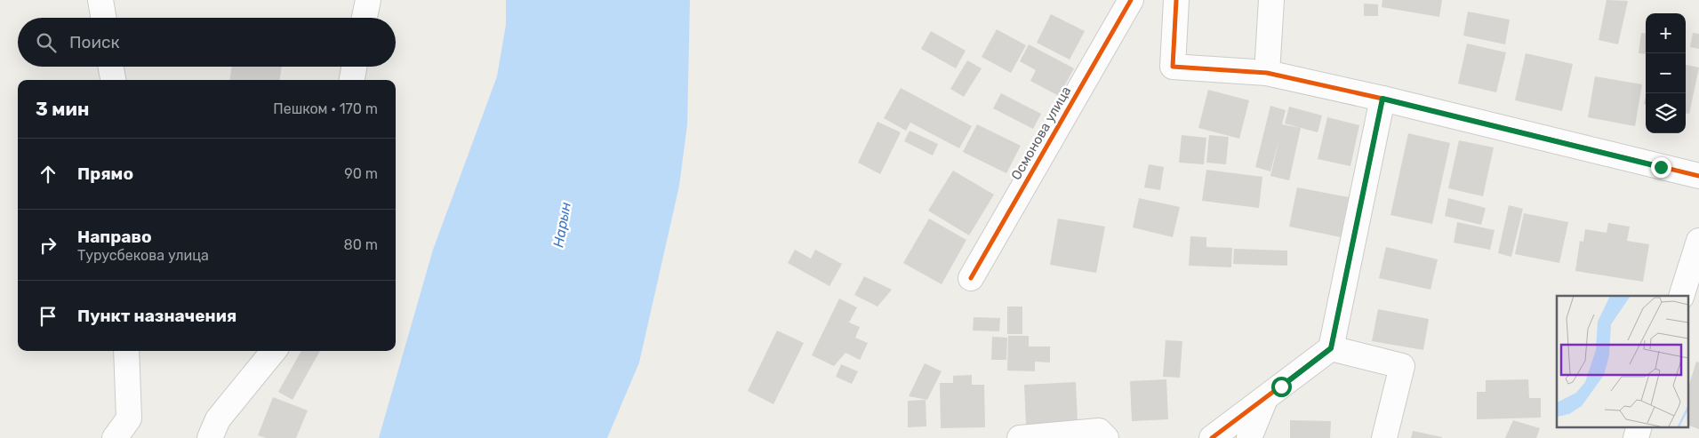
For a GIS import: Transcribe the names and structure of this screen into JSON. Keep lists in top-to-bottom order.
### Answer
{
  "streets": {
    "street": ["Осмонова улица"]
  },
  "water": ["Нарын"],
  "page": {
    "map_buttons": ["+", "−"],
    "search": "Поиск",
    "heading": ["3 мин", "Пешком · 170 m"],
    "list": [
      ["Прямо", "90 m"],
      ["Направо", "Турусбекова улица", "80 m"],
      "Пункт назначения"
    ]
  }
}
